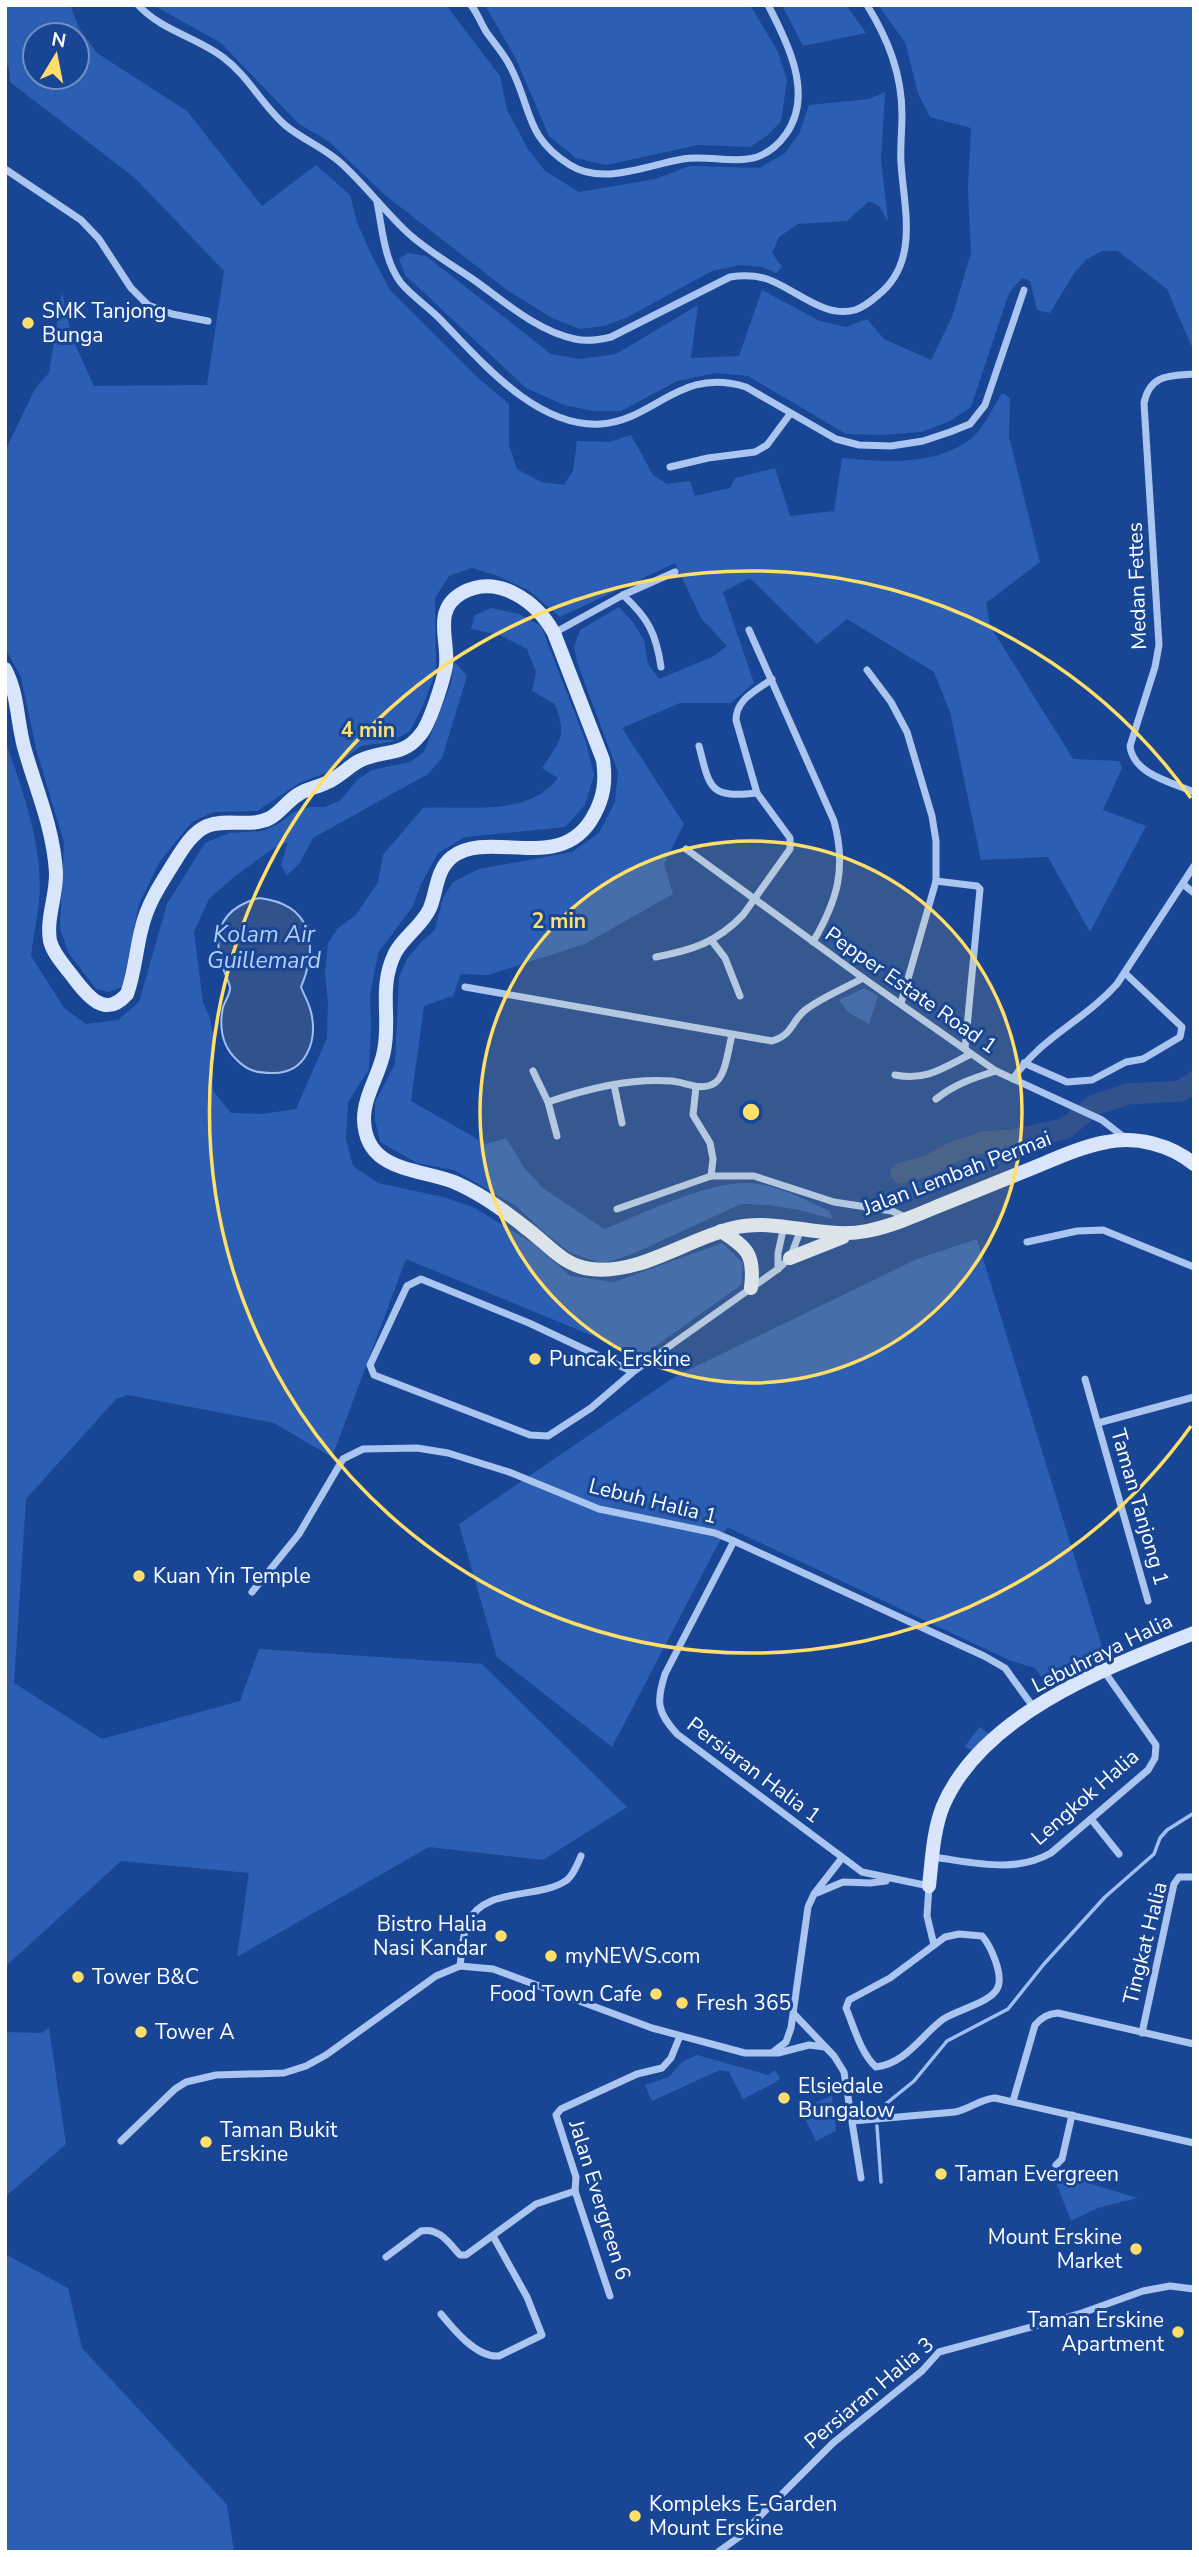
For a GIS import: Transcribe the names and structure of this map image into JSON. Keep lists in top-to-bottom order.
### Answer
{
  "streets": {
    "main road": ["Jalan Lembah Permai", "Lebuhraya Halia"],
    "street": [
      "Medan Fettes",
      "Pepper Estate Road 1",
      "Lebuh Halia 1",
      "Taman Tanjong 1",
      "Persiaran Halia 1",
      "Lengkok Halia",
      "Tingkat Halia",
      "Jalan Evergreen 6",
      "Persiaran Halia 3"
    ]
  },
  "crossings": [
    ["Pepper Estate Road 1", "Jalan Lembah Permai"],
    ["Lebuh Halia 1", "Lebuhraya Halia"],
    ["Lebuh Halia 1", "Persiaran Halia 1"],
    ["Lebuhraya Halia", "Persiaran Halia 1"],
    ["Lebuhraya Halia", "Lengkok Halia"]
  ],
  "water": ["Kolam Air Guillemard"],
  "places": [
    "SMK Tanjong Bunga",
    "Puncak Erskine",
    "Kuan Yin Temple",
    "Bistro Halia Nasi Kandar",
    "myNEWS.com",
    "Tower B&C",
    "Food Town Cafe",
    "Fresh 365",
    "Tower A",
    "Elsiedale Bungalow",
    "Taman Bukit Erskine",
    "Taman Evergreen",
    "Mount Erskine Market",
    "Taman Erskine Apartment",
    "Kompleks E-Garden Mount Erskine"
  ],
  "north": "top",
  "rings": ["4 min", "2 min"]
}
